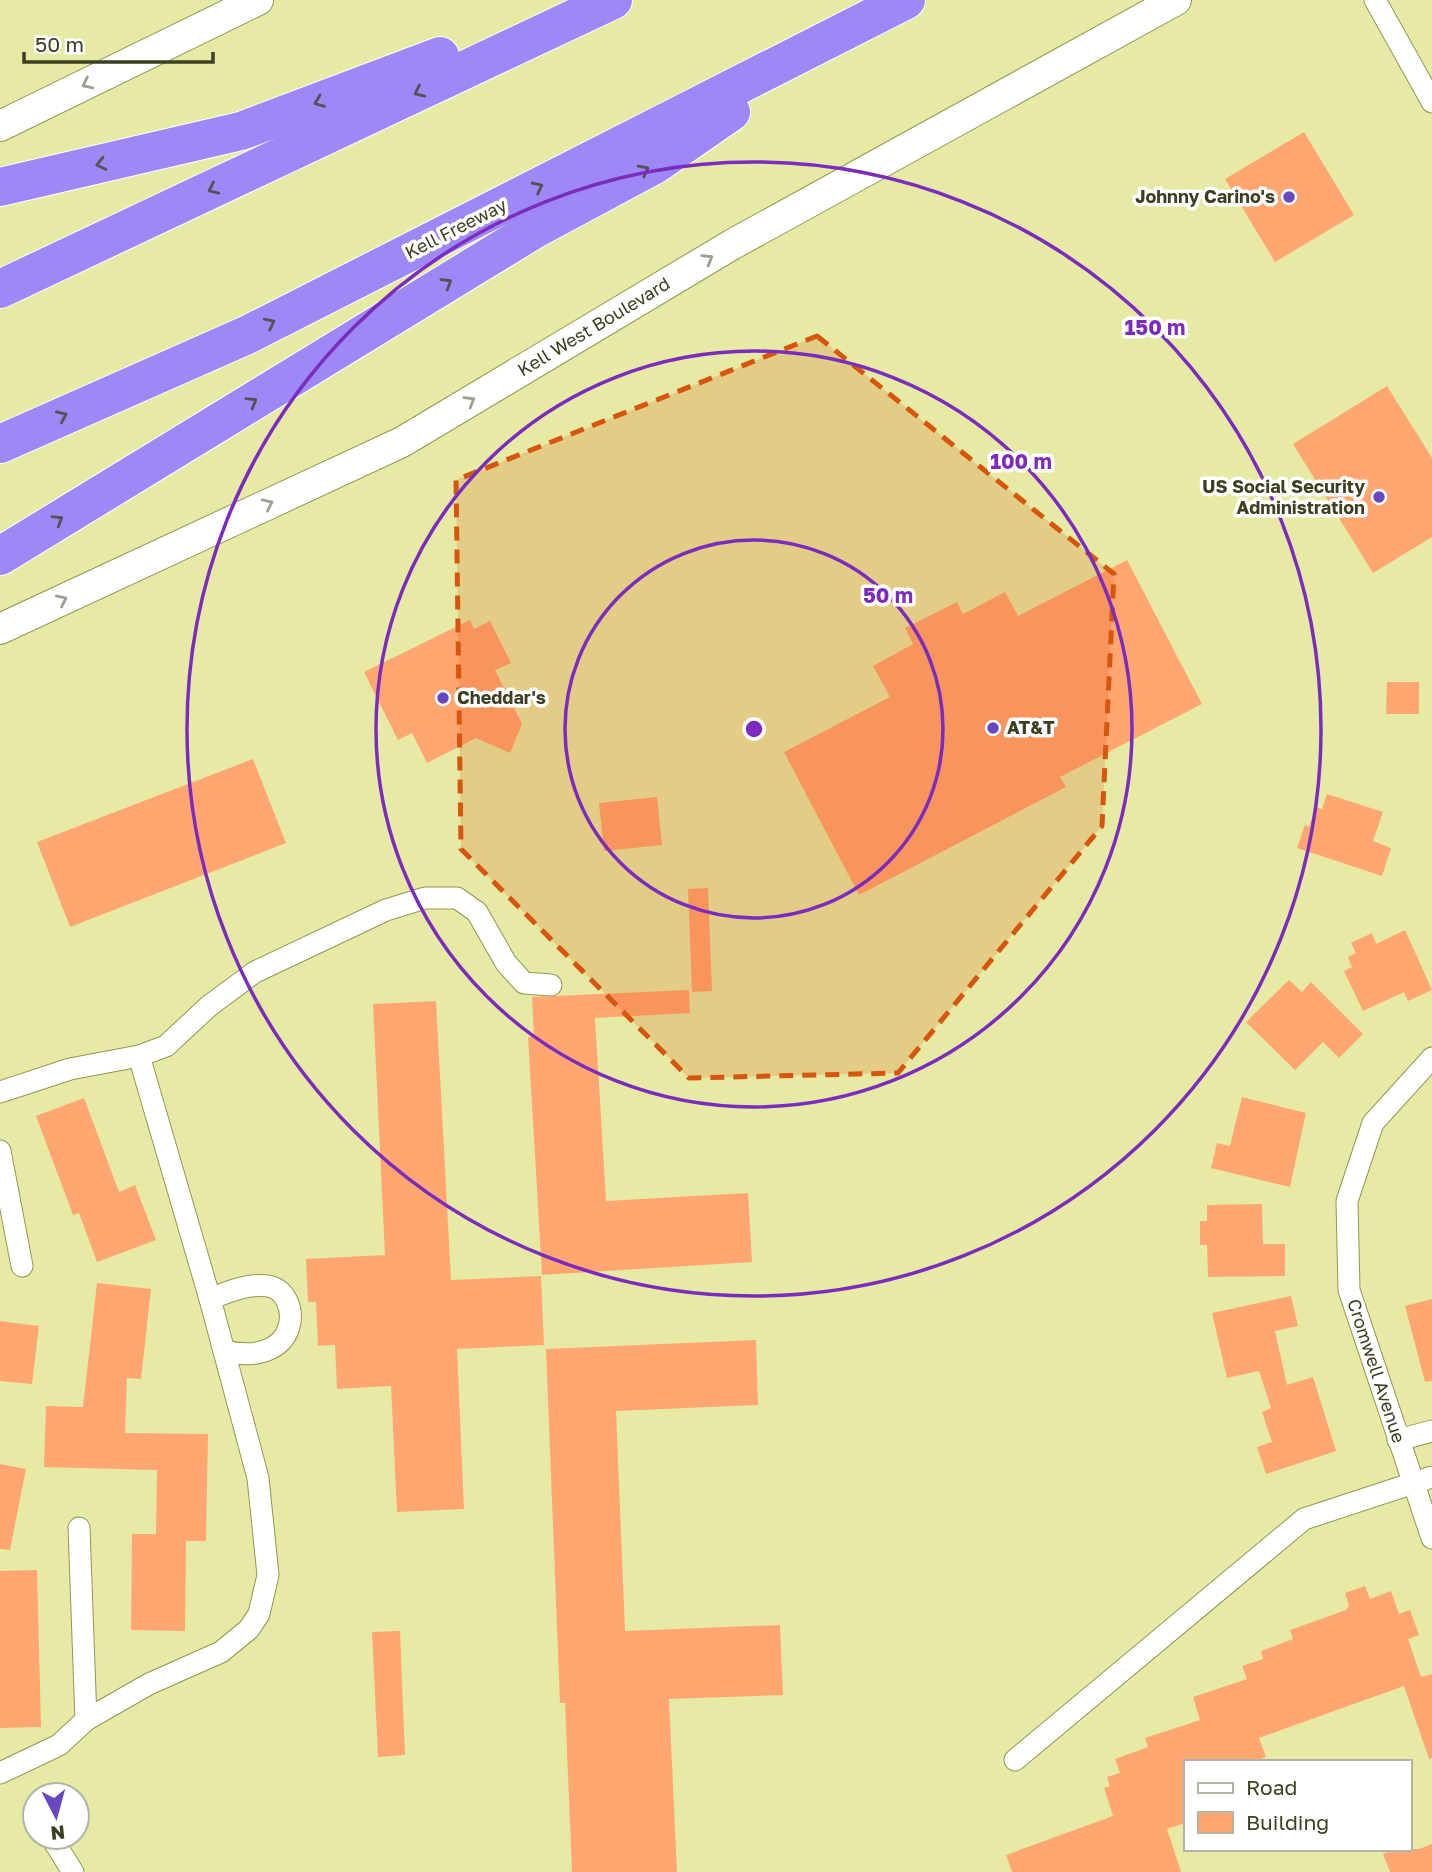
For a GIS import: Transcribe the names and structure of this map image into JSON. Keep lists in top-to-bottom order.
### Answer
{
  "streets": {
    "highway": ["Kell Freeway"],
    "main road": ["Kell West Boulevard"],
    "street": ["Cromwell Avenue"]
  },
  "one_way": ["Kell West Boulevard"],
  "places": [
    "Johnny Carino's",
    "US Social Security Administration",
    "Cheddar's",
    "AT&T"
  ],
  "legend": ["Road", "Building"],
  "scale_bar": "50 m",
  "north": "bottom",
  "rings": ["150 m", "100 m", "50 m"]
}
